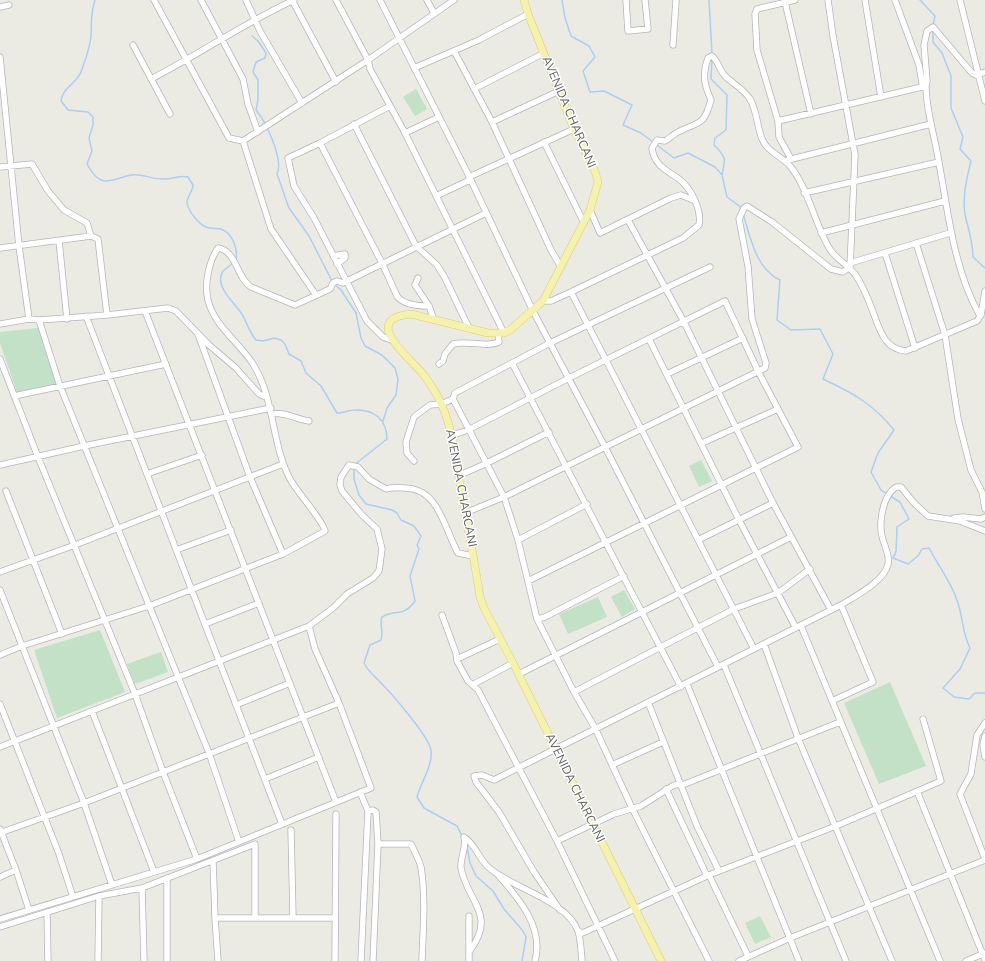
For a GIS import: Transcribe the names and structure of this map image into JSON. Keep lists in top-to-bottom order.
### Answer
{
  "streets": {
    "main road": ["AVENIDA CHARCANI"]
  }
}
